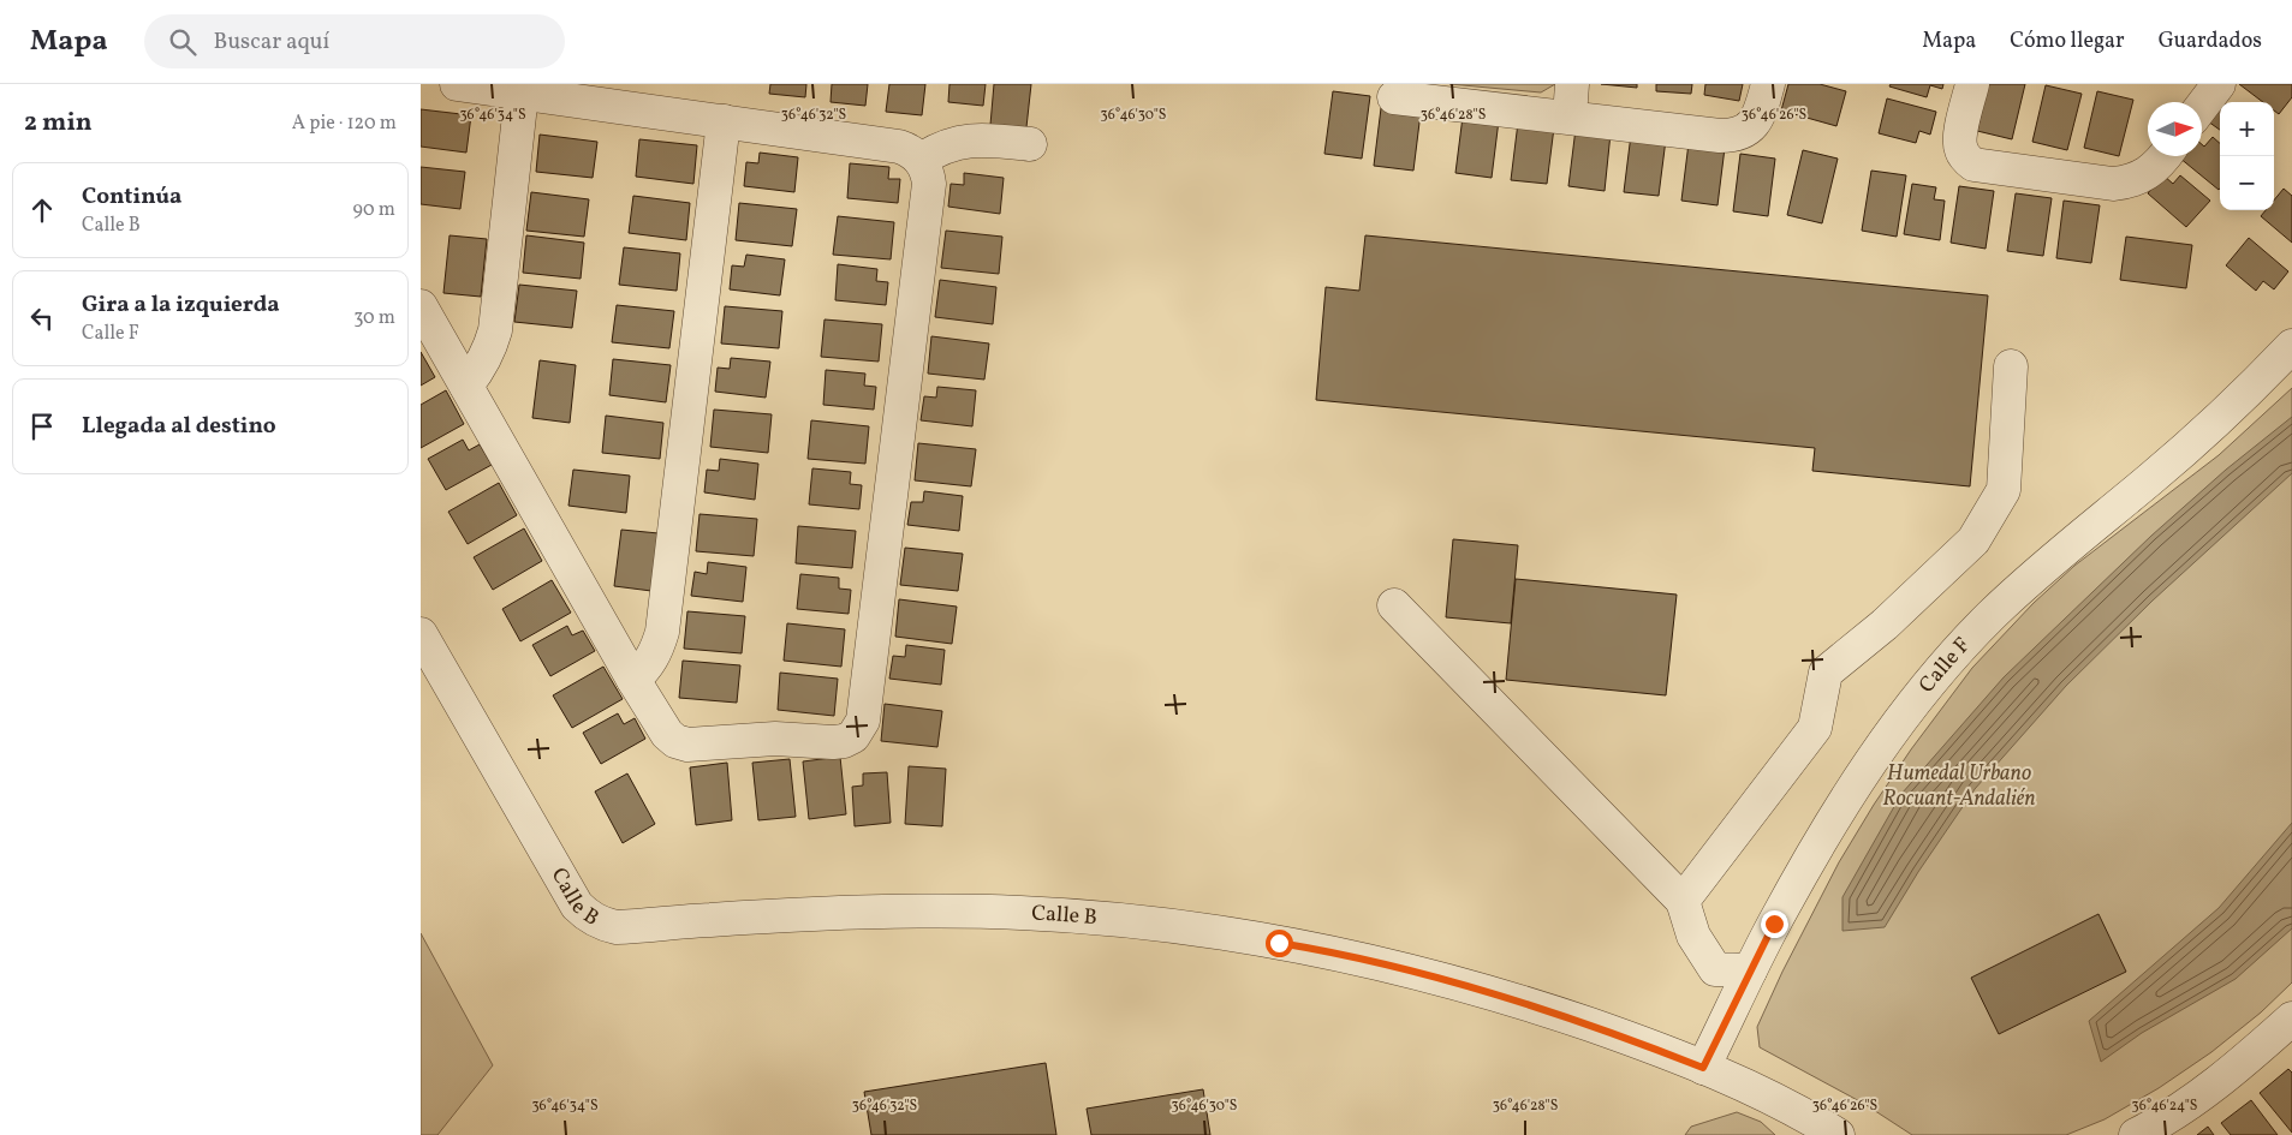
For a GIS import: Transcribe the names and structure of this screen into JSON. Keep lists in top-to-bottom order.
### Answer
{
  "streets": {
    "street": ["Calle F", "Calle B"]
  },
  "crossings": [
    ["Calle F", "Calle B"]
  ],
  "parks": ["Humedal Urbano Rocuant-Andalién"],
  "north": "right",
  "page": {
    "header": "Mapa",
    "search": "Buscar aquí",
    "nav": ["Mapa", "Cómo llegar", "Guardados"],
    "heading": ["2 min", "A pie · 120 m"],
    "map_buttons": ["+", "−"],
    "list": [
      ["Continúa", "Calle B", "90 m"],
      ["Gira a la izquierda", "Calle F", "30 m"],
      "Llegada al destino"
    ]
  },
  "coordinates": [
    "36°46'34\"S",
    "36°46'32\"S",
    "36°46'30\"S",
    "36°46'28\"S",
    "36°46'26\"S",
    "36°46'24\"S"
  ]
}
